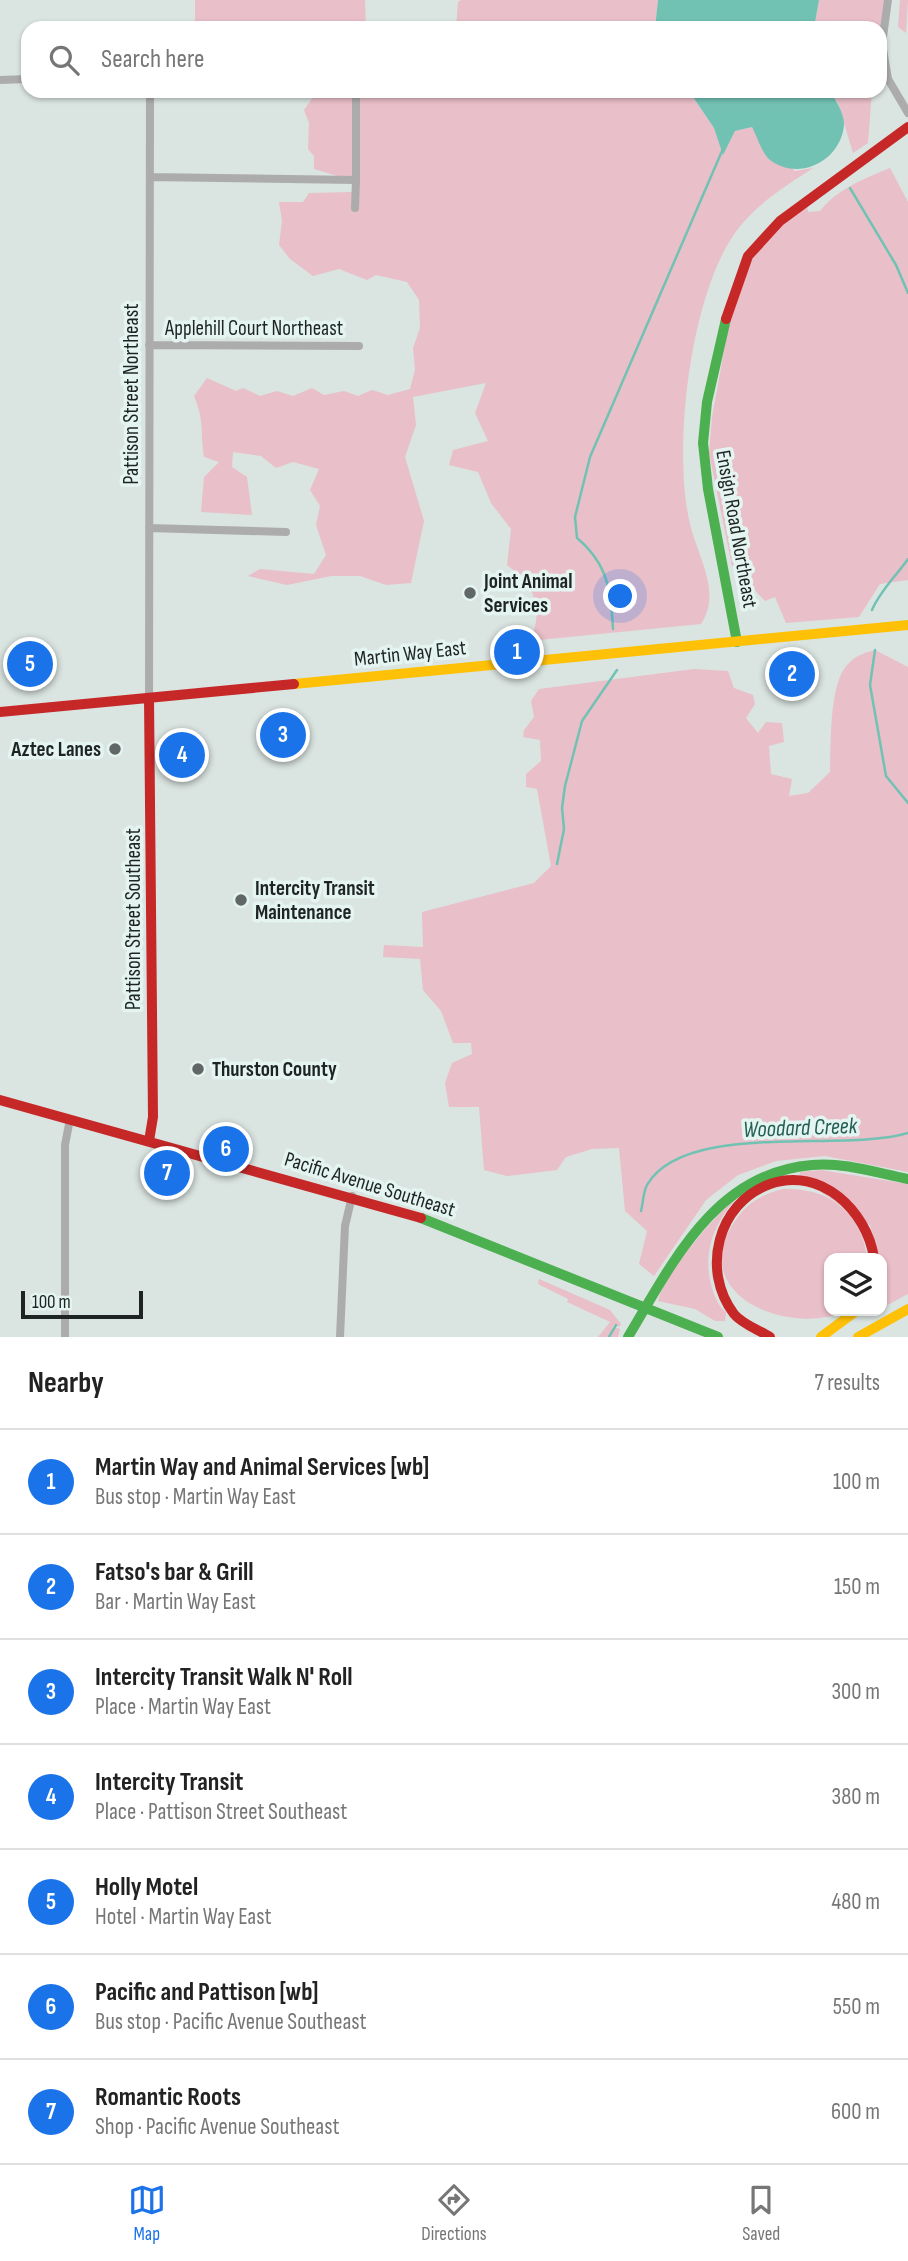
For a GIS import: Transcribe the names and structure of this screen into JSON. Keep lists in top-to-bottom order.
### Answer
{
  "streets": {
    "main road": [
      "Ensign Road Northeast",
      "Martin Way East",
      "Pattison Street Southeast",
      "Pacific Avenue Southeast"
    ],
    "street": ["Applehill Court Northeast", "Pattison Street Northeast"]
  },
  "crossings": [
    ["Applehill Court Northeast", "Pattison Street Northeast"],
    ["Pattison Street Northeast", "Martin Way East"],
    ["Pattison Street Northeast", "Pattison Street Southeast"],
    ["Ensign Road Northeast", "Martin Way East"],
    ["Martin Way East", "Pattison Street Southeast"],
    ["Pattison Street Southeast", "Pacific Avenue Southeast"]
  ],
  "water": ["Woodard Creek"],
  "places": [
    "Joint Animal Services",
    "Aztec Lanes",
    "Intercity Transit Maintenance",
    "Thurston County"
  ],
  "scale_bar": "100 m",
  "page": {
    "search": "Search here",
    "pins": [
      "1",
      "5",
      "2",
      "3",
      "4",
      "6",
      "7"
    ],
    "scale": "100 m",
    "heading": ["Nearby", "7 results"],
    "list": [
      {
        "mark": "1",
        "name": "Martin Way and Animal Services [wb]",
        "note": "Bus stop · Martin Way East",
        "value": "100 m"
      },
      {
        "mark": "2",
        "name": "Fatso's bar & Grill",
        "note": "Bar · Martin Way East",
        "value": "150 m"
      },
      {
        "mark": "3",
        "name": "Intercity Transit Walk N' Roll",
        "note": "Place · Martin Way East",
        "value": "300 m"
      },
      {
        "mark": "4",
        "name": "Intercity Transit",
        "note": "Place · Pattison Street Southeast",
        "value": "380 m"
      },
      {
        "mark": "5",
        "name": "Holly Motel",
        "note": "Hotel · Martin Way East",
        "value": "480 m"
      },
      {
        "mark": "6",
        "name": "Pacific and Pattison [wb]",
        "note": "Bus stop · Pacific Avenue Southeast",
        "value": "550 m"
      },
      {
        "mark": "7",
        "name": "Romantic Roots",
        "note": "Shop · Pacific Avenue Southeast",
        "value": "600 m"
      }
    ],
    "nav": ["Map", "Directions", "Saved"]
  }
}
